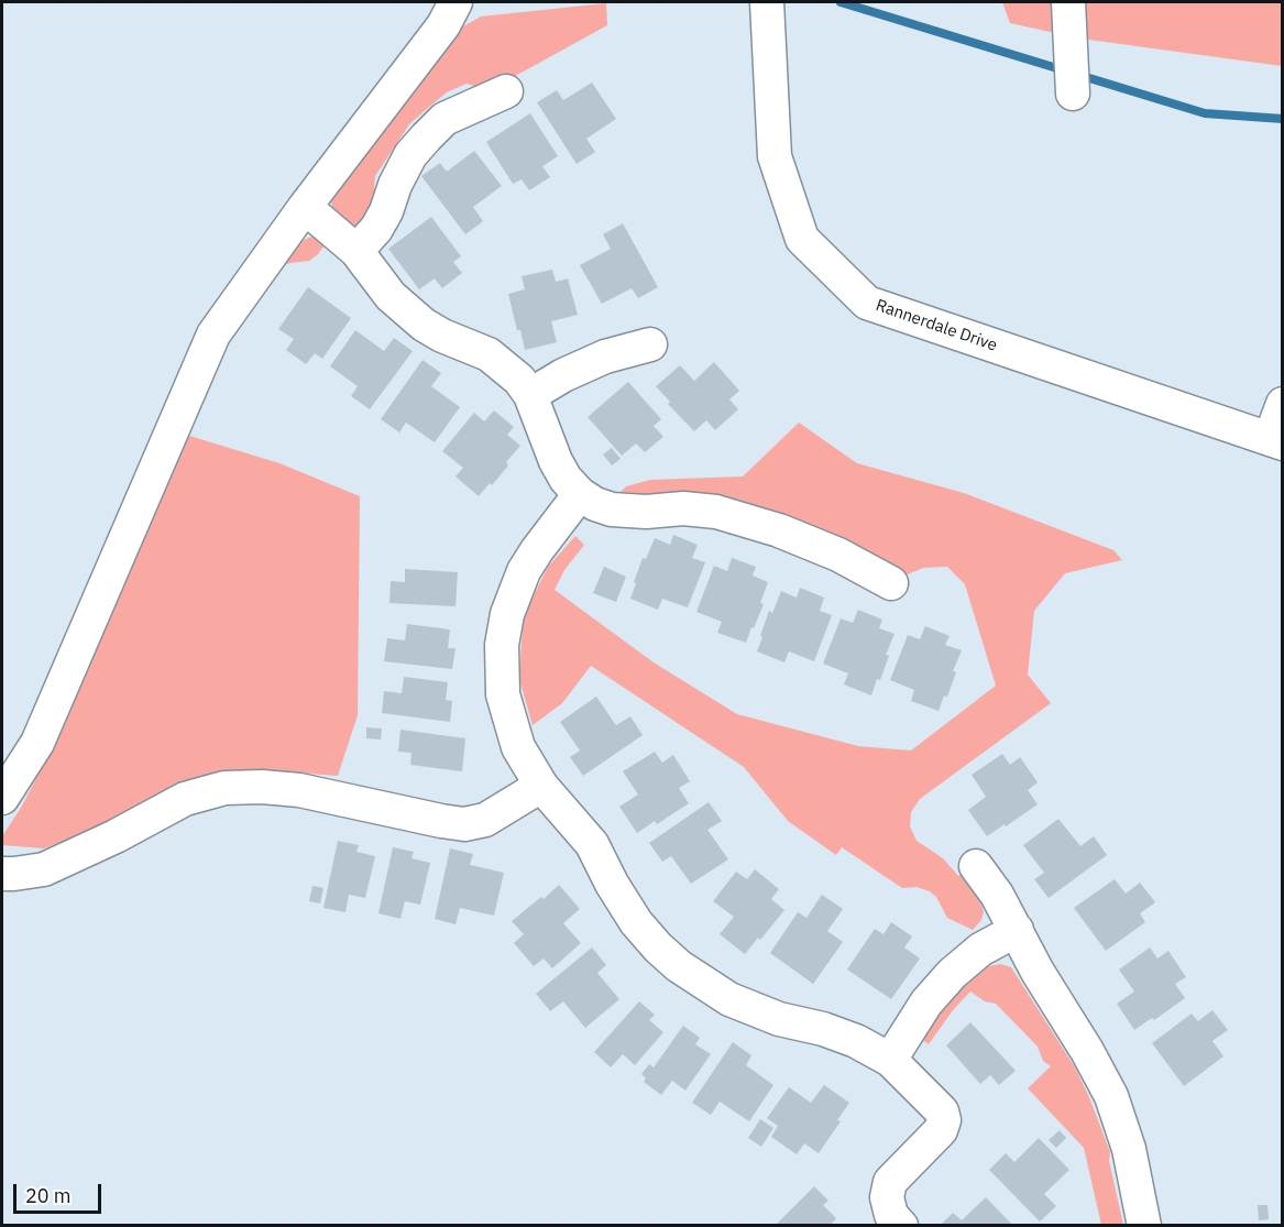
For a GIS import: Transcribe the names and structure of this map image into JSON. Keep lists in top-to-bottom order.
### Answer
{
  "streets": {
    "street": ["Rannerdale Drive"]
  },
  "scale_bar": "20 m"
}
